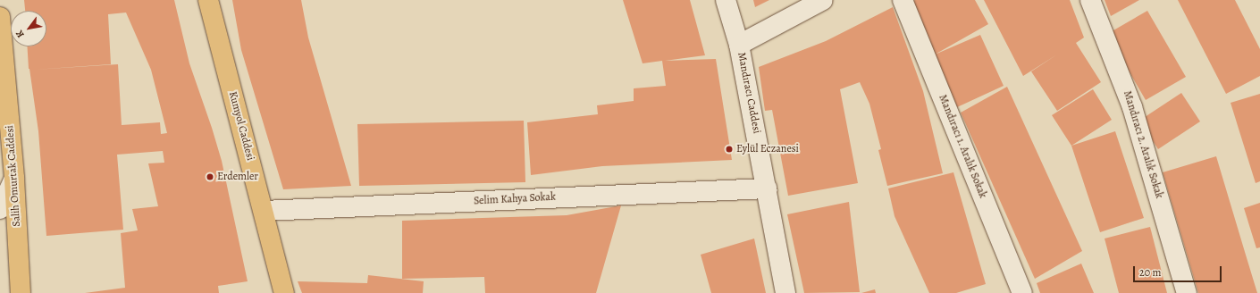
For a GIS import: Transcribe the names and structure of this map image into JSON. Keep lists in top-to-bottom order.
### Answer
{
  "streets": {
    "main road": ["Kumyol Caddesi", "Salih Omurtak Caddesi"],
    "street": [
      "Mandıracı Caddesi",
      "Mandıracı 2. Aralık Sokak",
      "Mandıracı 1. Aralık Sokak",
      "Selim Kahya Sokak"
    ]
  },
  "crossings": [
    ["Mandıracı Caddesi", "Selim Kahya Sokak"],
    ["Kumyol Caddesi", "Selim Kahya Sokak"]
  ],
  "places": ["Eylül Eczanesi", "Erdemler"],
  "scale_bar": "20 m",
  "north": "bottom left"
}
